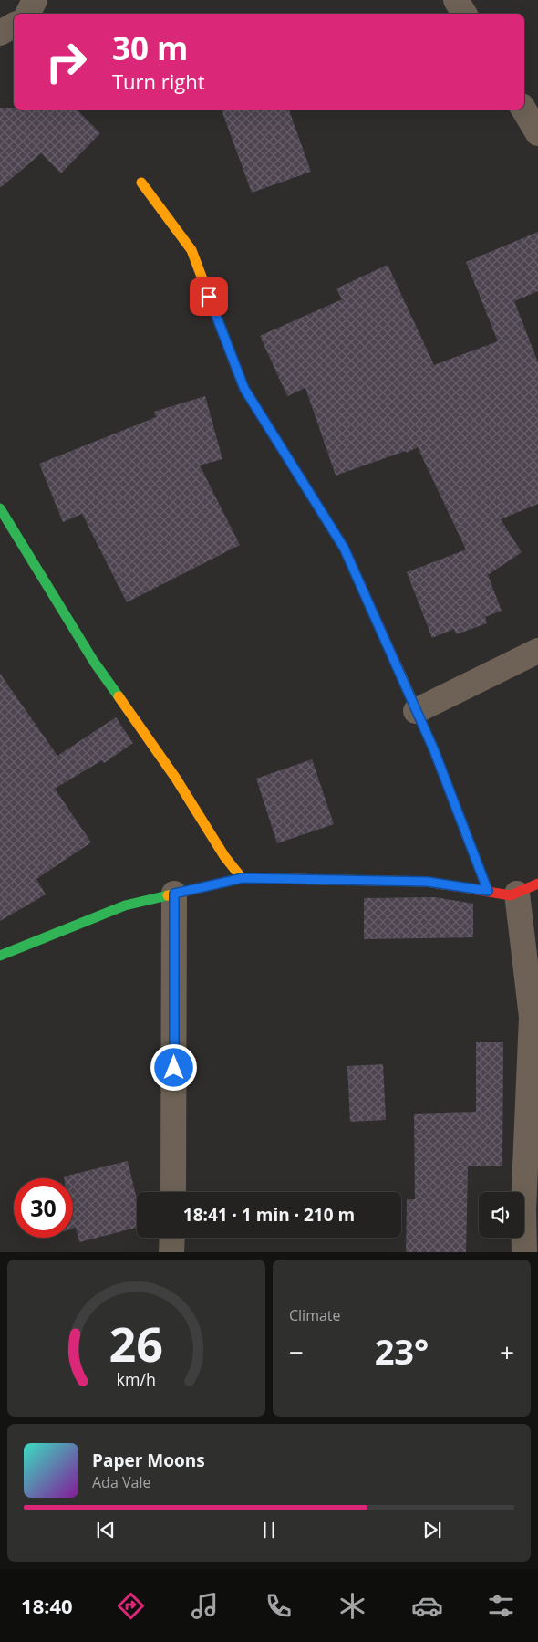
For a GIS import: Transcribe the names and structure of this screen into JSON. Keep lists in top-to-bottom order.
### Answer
{
  "page": {
    "turn": ["30 m", "Turn right"],
    "limit": "30",
    "trip": "18:41 · 1 min · 210 m",
    "tile": "Climate",
    "heat": ["−", "23°", "+"],
    "song": ["Paper Moons", "Ada Vale"],
    "tabs": "18:40",
    "gauge": ["26", "km/h"]
  }
}
